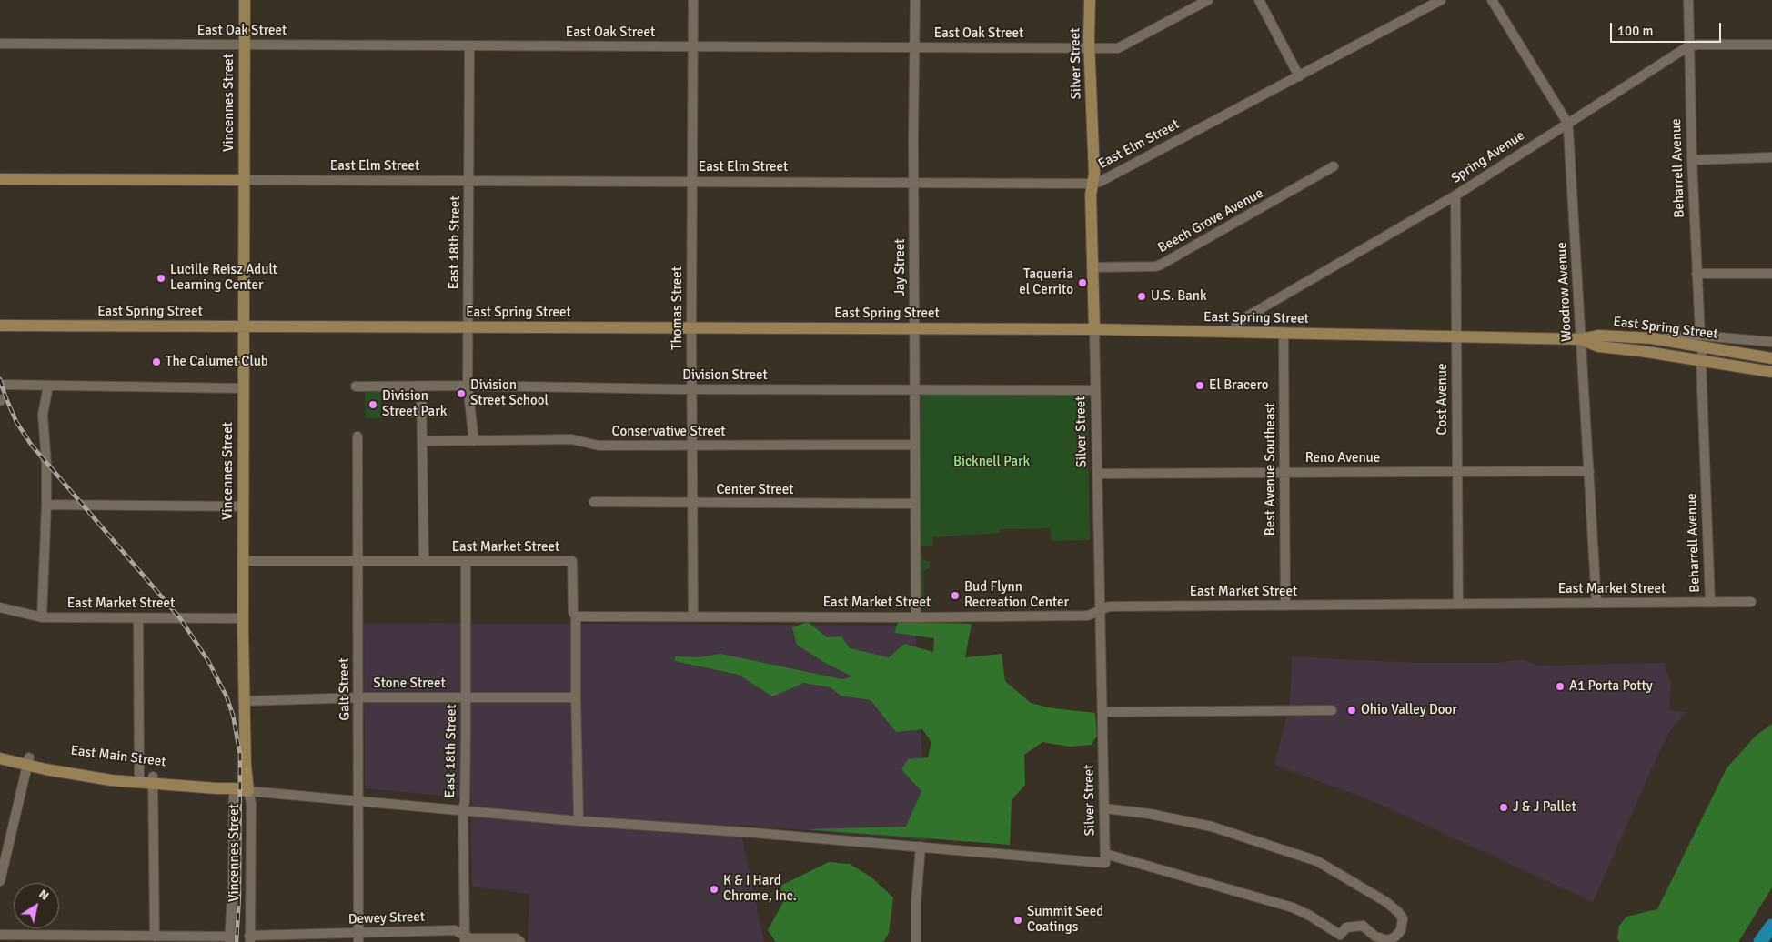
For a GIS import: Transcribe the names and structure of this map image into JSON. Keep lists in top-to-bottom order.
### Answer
{
  "streets": {
    "main road": [
      "Silver Street",
      "Vincennes Street",
      "East Elm Street",
      "East Spring Street",
      "East Main Street"
    ],
    "street": [
      "East Oak Street",
      "Spring Avenue",
      "Beharrell Avenue",
      "Beech Grove Avenue",
      "East 18th Street",
      "Jay Street",
      "Woodrow Avenue",
      "Thomas Street",
      "Division Street",
      "Cost Avenue",
      "Conservative Street",
      "Reno Avenue",
      "Best Avenue Southeast",
      "Center Street",
      "East Market Street",
      "Stone Street",
      "Galt Street",
      "Dewey Street"
    ]
  },
  "crossings": [
    ["East Oak Street", "Silver Street"],
    ["East Oak Street", "Vincennes Street"],
    ["East Oak Street", "East 18th Street"],
    ["East Oak Street", "Jay Street"],
    ["East Oak Street", "Thomas Street"],
    ["Silver Street", "East Elm Street"],
    ["Silver Street", "Beech Grove Avenue"],
    ["Silver Street", "East Spring Street"],
    ["Silver Street", "Division Street"],
    ["Silver Street", "Reno Avenue"],
    ["Silver Street", "East Market Street"],
    ["Vincennes Street", "East Elm Street"],
    ["Vincennes Street", "East Spring Street"],
    ["Vincennes Street", "East Market Street"],
    ["Vincennes Street", "Stone Street"],
    ["Vincennes Street", "East Main Street"],
    ["Vincennes Street", "Dewey Street"],
    ["East Elm Street", "East 18th Street"],
    ["East Elm Street", "Jay Street"],
    ["East Elm Street", "Thomas Street"],
    ["Spring Avenue", "Beharrell Avenue"],
    ["Spring Avenue", "Woodrow Avenue"],
    ["Spring Avenue", "East Spring Street"],
    ["Spring Avenue", "Cost Avenue"],
    ["Beharrell Avenue", "East Spring Street"],
    ["Beharrell Avenue", "East Market Street"],
    ["East 18th Street", "East Spring Street"],
    ["East 18th Street", "Division Street"],
    ["East 18th Street", "Conservative Street"],
    ["East 18th Street", "East Market Street"],
    ["East 18th Street", "Stone Street"],
    ["East 18th Street", "Dewey Street"],
    ["Jay Street", "East Spring Street"],
    ["Jay Street", "Division Street"],
    ["Jay Street", "Conservative Street"],
    ["Jay Street", "Center Street"],
    ["Jay Street", "East Market Street"],
    ["Woodrow Avenue", "East Spring Street"],
    ["Woodrow Avenue", "Reno Avenue"],
    ["Woodrow Avenue", "East Market Street"],
    ["Thomas Street", "East Spring Street"],
    ["Thomas Street", "Division Street"],
    ["Thomas Street", "Conservative Street"],
    ["Thomas Street", "Center Street"],
    ["Thomas Street", "East Market Street"],
    ["East Spring Street", "Cost Avenue"],
    ["East Spring Street", "Best Avenue Southeast"],
    ["Cost Avenue", "Reno Avenue"],
    ["Cost Avenue", "East Market Street"],
    ["Reno Avenue", "Best Avenue Southeast"],
    ["Best Avenue Southeast", "East Market Street"],
    ["East Market Street", "Galt Street"],
    ["Stone Street", "Galt Street"],
    ["Galt Street", "Dewey Street"]
  ],
  "parks": ["Bicknell Park"],
  "places": [
    "Lucille Reisz Adult Learning Center",
    "Taqueria el Cerrito",
    "U.S. Bank",
    "The Calumet Club",
    "El Bracero",
    "Division Street School",
    "Division Street Park",
    "Bud Flynn Recreation Center",
    "A1 Porta Potty",
    "Ohio Valley Door",
    "J & J Pallet",
    "K & I Hard Chrome, Inc.",
    "Summit Seed Coatings"
  ],
  "scale_bar": "100 m",
  "north": "top right"
}
